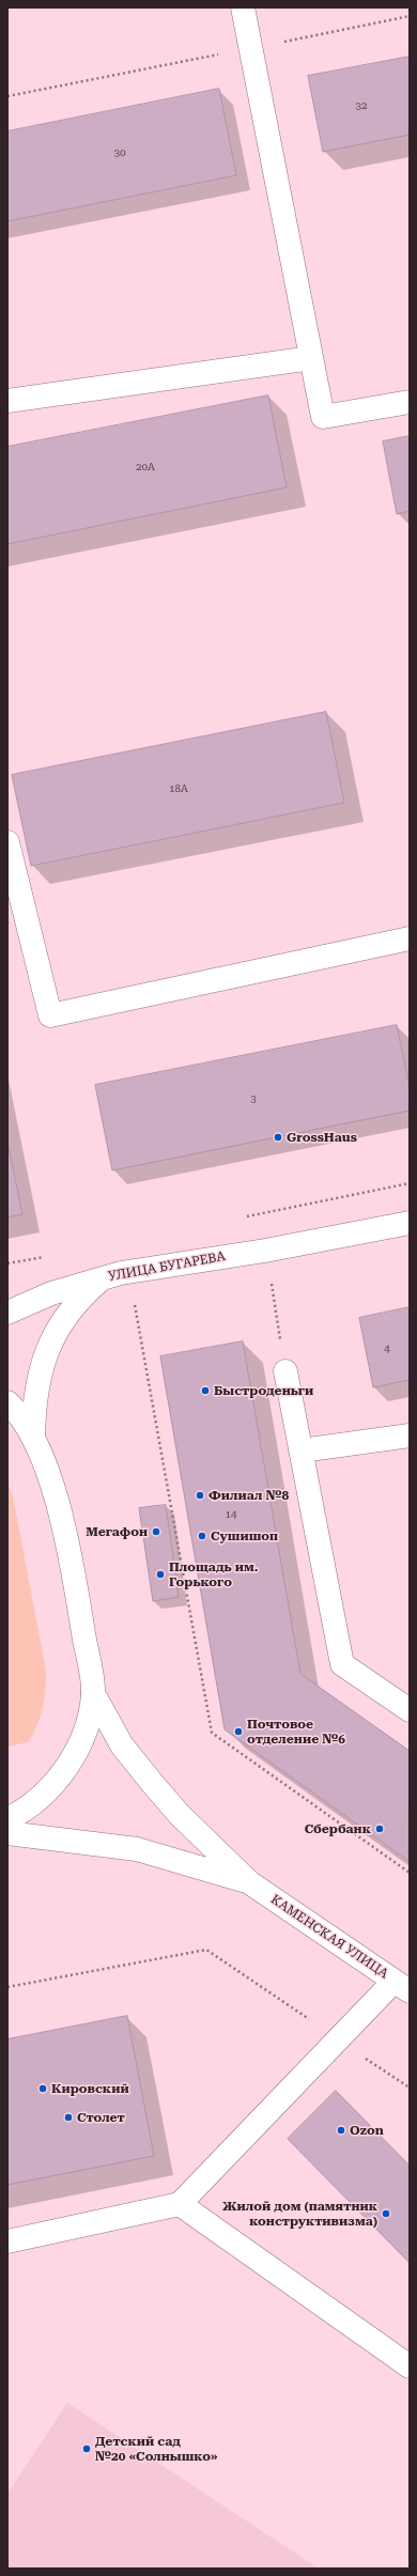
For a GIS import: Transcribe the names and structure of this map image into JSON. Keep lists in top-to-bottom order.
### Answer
{
  "streets": {
    "street": ["УЛИЦА БУГАРЕВА", "КАМЕНСКАЯ УЛИЦА"]
  },
  "places": [
    "GrossHaus",
    "Быстроденьги",
    "Филиал №8",
    "Мегафон",
    "Сушишоп",
    "Площадь им. Горького",
    "Почтовое отделение №6",
    "Сбербанк",
    "Кировский",
    "Столет",
    "Ozon",
    "Жилой дом (памятник конструктивизма)",
    "Детский сад №20 «Солнышко»"
  ],
  "house_numbers": [
    "32",
    "30",
    "20А",
    "18А",
    "3",
    "4",
    "14"
  ]
}
